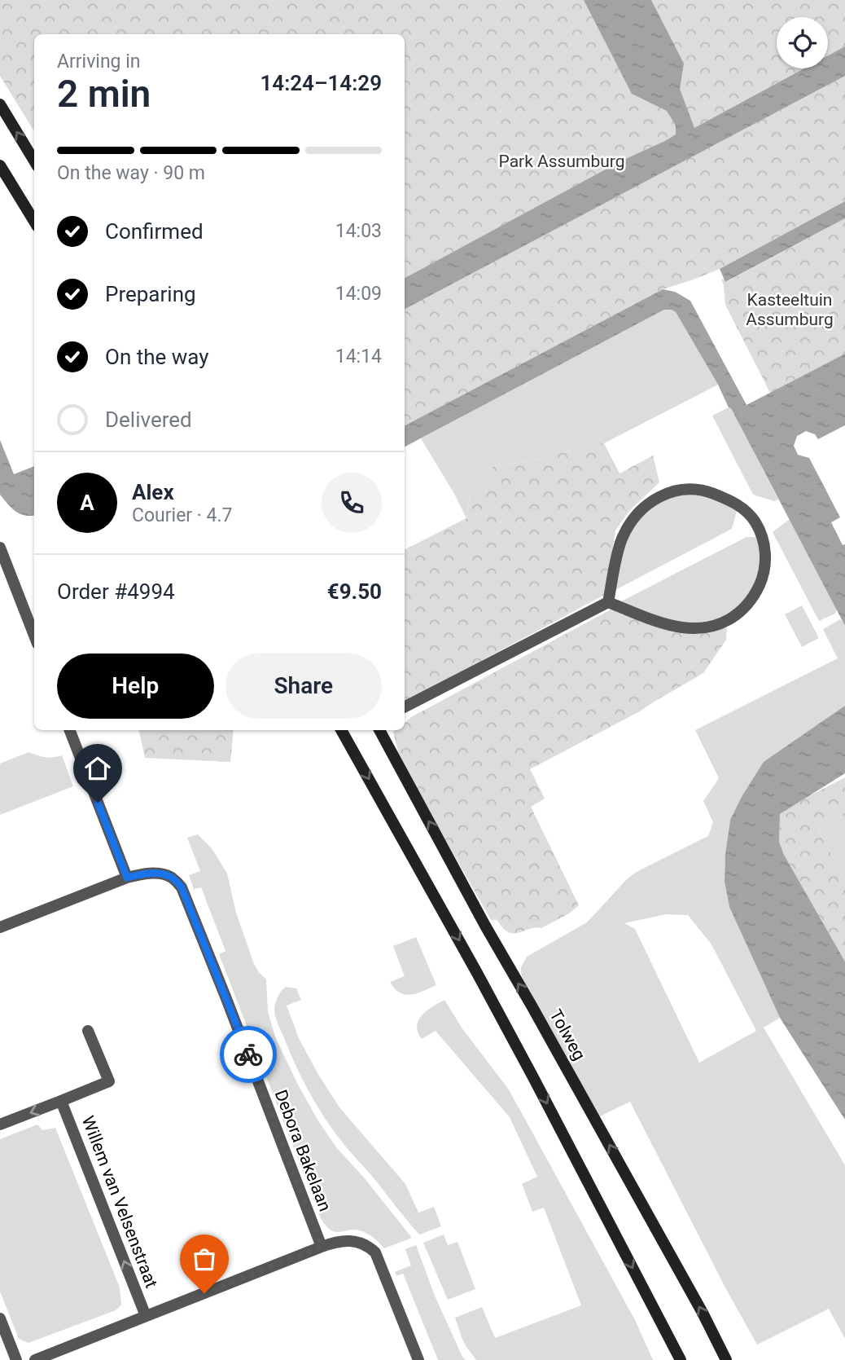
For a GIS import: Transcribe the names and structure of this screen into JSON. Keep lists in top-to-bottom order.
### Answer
{
  "streets": {
    "main road": ["Tolweg"],
    "street": ["Debora Bakelaan", "Willem van Velsenstraat"]
  },
  "crossings": [
    ["Debora Bakelaan", "Willem van Velsenstraat"]
  ],
  "parks": ["Park Assumburg", "Kasteeltuin Assumburg"],
  "page": {
    "heading": ["2 min", "Arriving in", "14:24–14:29"],
    "panel": [
      "Alex",
      "Courier · 4.7",
      "Order #4994",
      "€9.50"
    ],
    "bar": "On the way · 90 m",
    "list": [
      ["Confirmed", "14:03"],
      ["Preparing", "14:09"],
      ["On the way", "14:14"],
      "Delivered"
    ],
    "round": "A",
    "buttons": ["Help", "Share"]
  }
}
